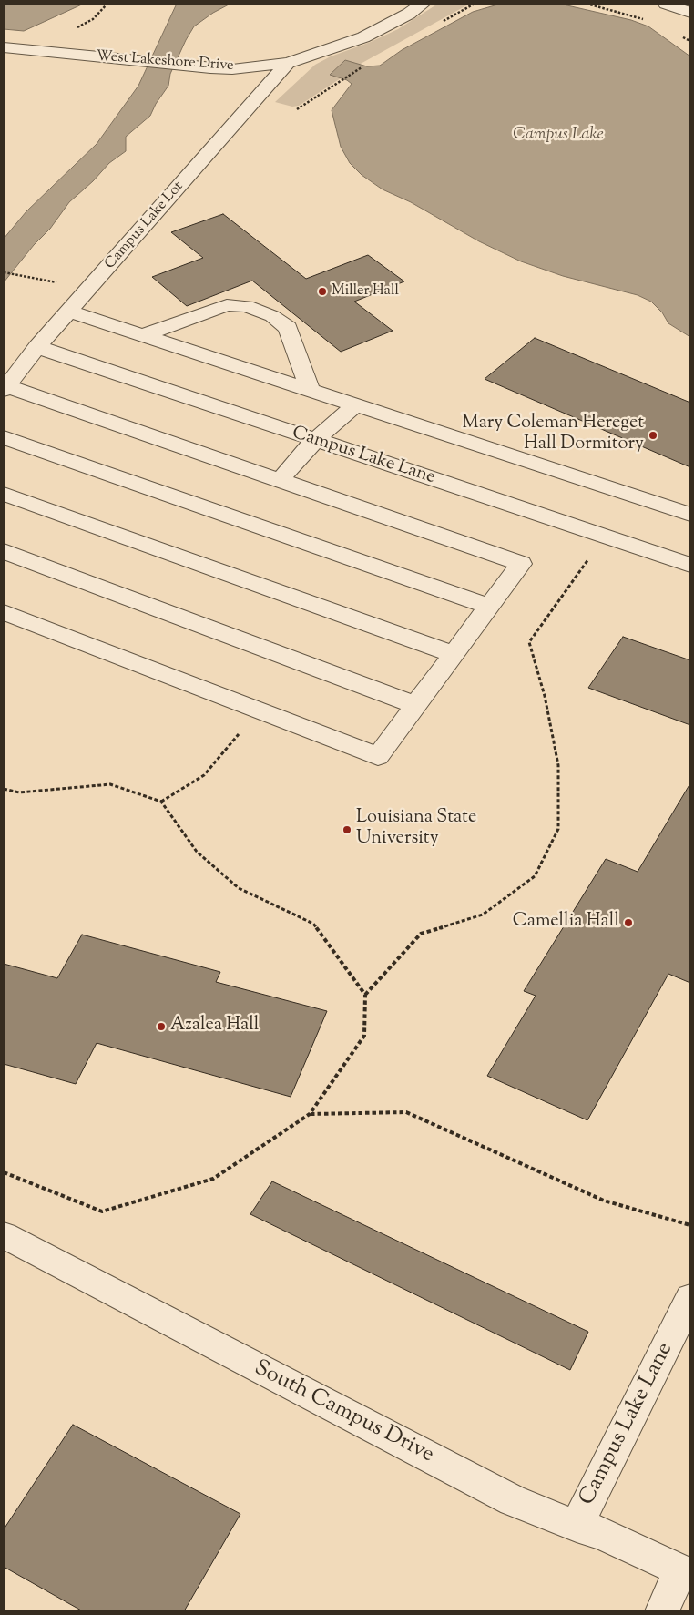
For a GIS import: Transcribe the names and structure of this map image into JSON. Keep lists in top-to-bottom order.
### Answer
{
  "streets": {
    "street": [
      "West Lakeshore Drive",
      "Campus Lake Lot",
      "Campus Lake Lane",
      "South Campus Drive"
    ]
  },
  "crossings": [
    ["West Lakeshore Drive", "Campus Lake Lot"],
    ["Campus Lake Lot", "Campus Lake Lane"],
    ["Campus Lake Lane", "South Campus Drive"]
  ],
  "water": ["Campus Lake"],
  "places": [
    "Miller Hall",
    "Mary Coleman Hereget Hall Dormitory",
    "Louisiana State University",
    "Camellia Hall",
    "Azalea Hall"
  ]
}
